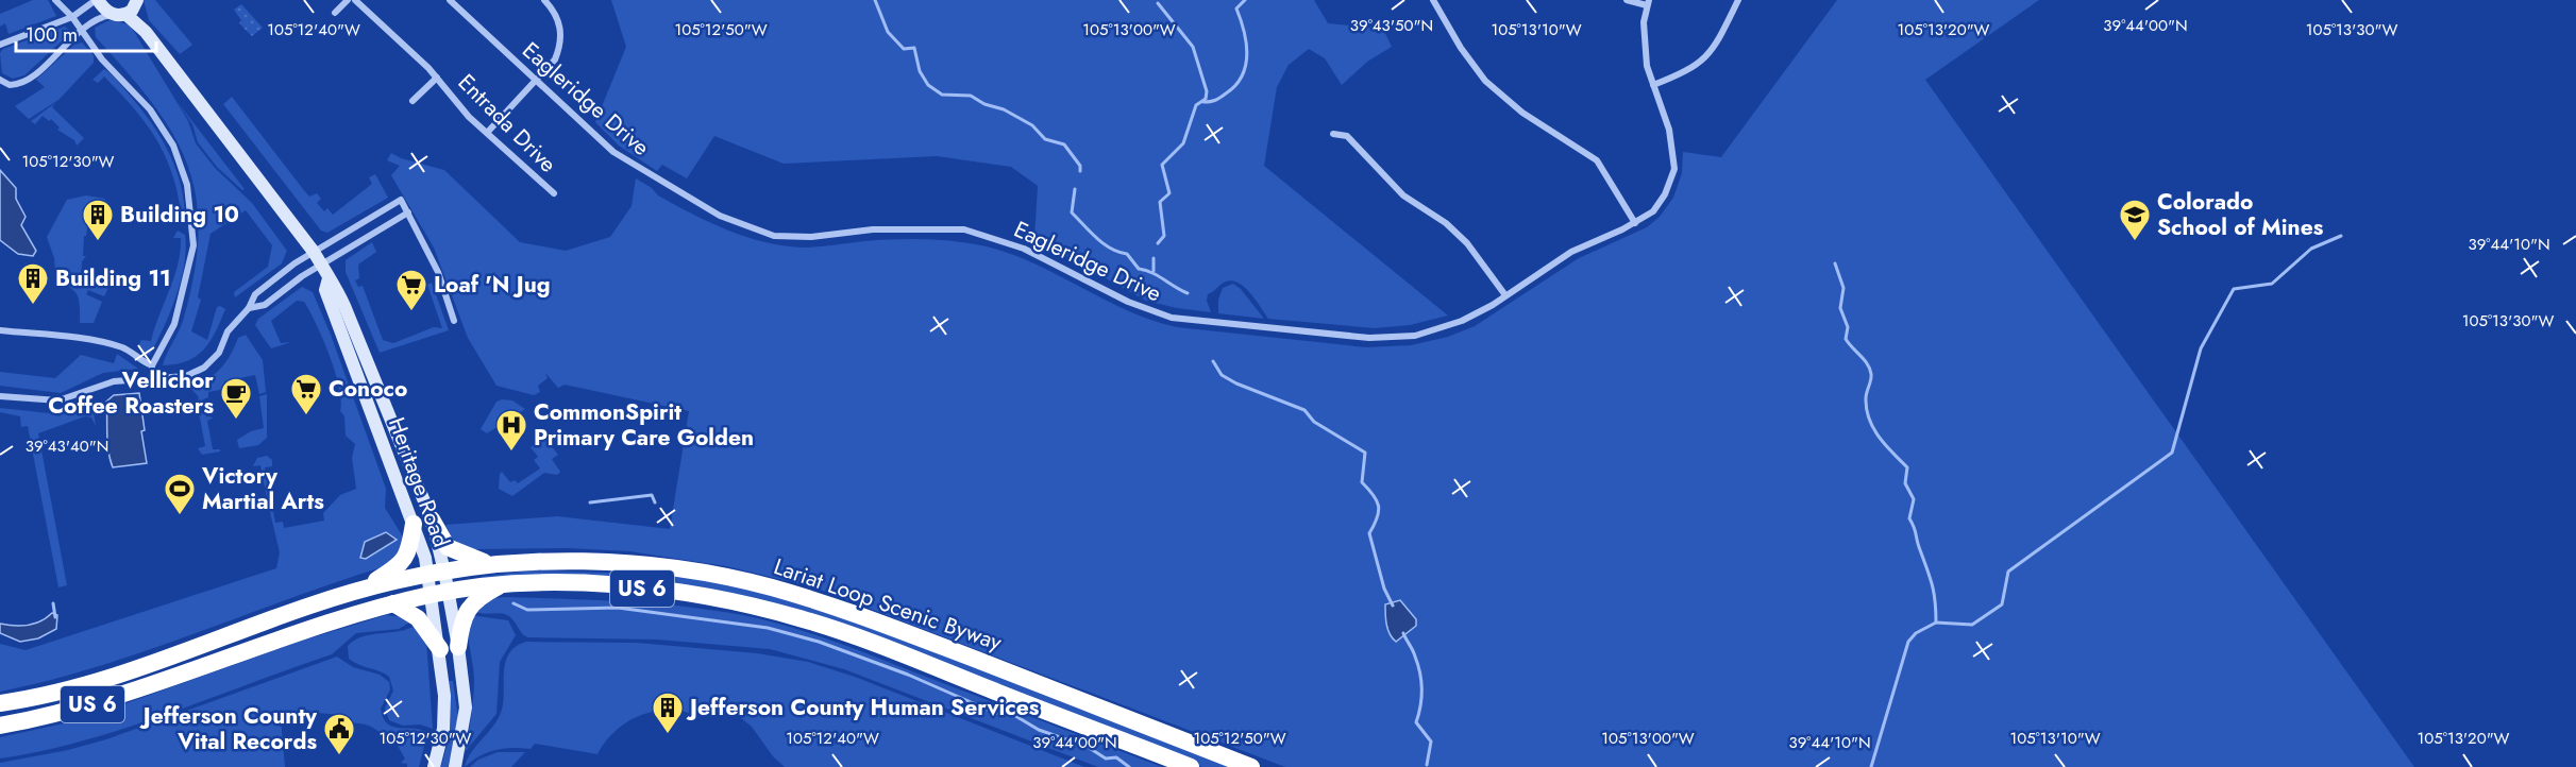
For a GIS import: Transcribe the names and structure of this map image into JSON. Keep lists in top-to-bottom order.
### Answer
{
  "streets": {
    "highway": ["US 6", "Lariat Loop Scenic Byway"],
    "main road": ["Heritage Road"],
    "street": ["Eagleridge Drive", "Entrada Drive"]
  },
  "crossings": [
    ["Heritage Road", "US 6"],
    ["US 6", "Lariat Loop Scenic Byway"]
  ],
  "places": {
    "building": ["Building 10", "Building 11", "Jefferson County Human Services"],
    "school or university": ["Colorado School of Mines"],
    "supermarket": ["Loaf 'N Jug", "Conoco"],
    "cafe": ["Vellichor Coffee Roasters"],
    "hospital": ["CommonSpirit Primary Care Golden"],
    "sports": ["Victory Martial Arts"],
    "public building": ["Jefferson County Vital Records"]
  },
  "scale_bar": "100 m",
  "coordinates": [
    "39°43'50\"N",
    "39°44'00\"N",
    "105°12'40\"W",
    "105°12'50\"W",
    "105°13'00\"W",
    "105°13'20\"W",
    "105°13'30\"W",
    "105°13'10\"W",
    "105°12'30\"W",
    "39°44'10\"N",
    "39°43'40\"N"
  ]
}
